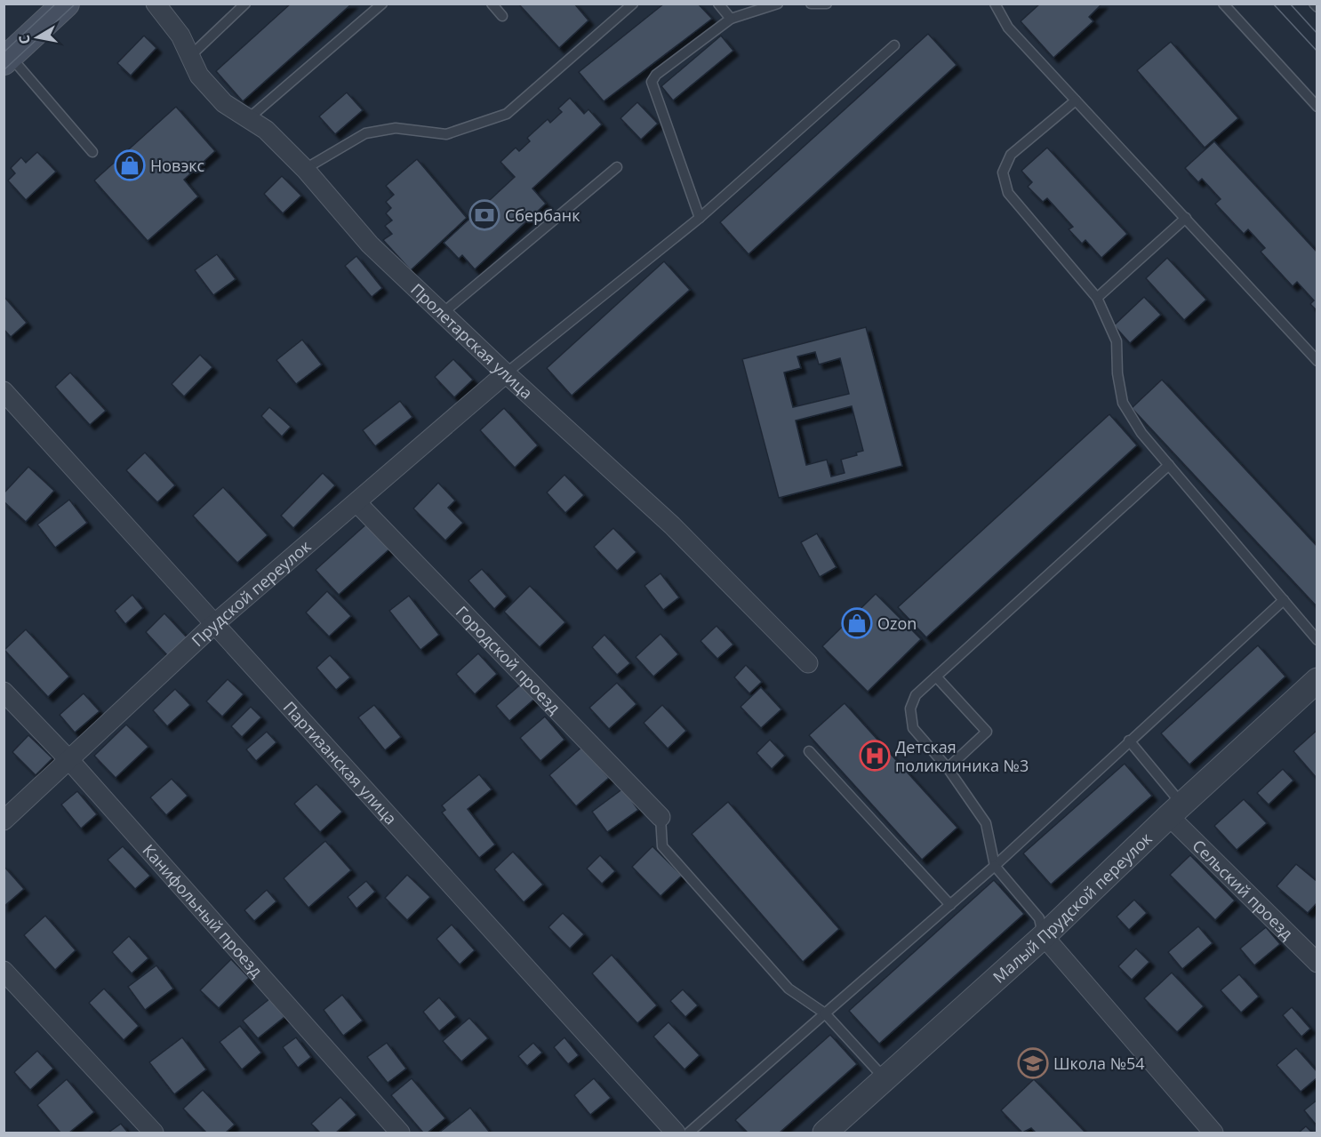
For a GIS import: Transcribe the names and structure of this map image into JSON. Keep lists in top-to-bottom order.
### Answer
{
  "streets": {
    "street": [
      "Пролетарская улица",
      "Прудской переулок",
      "Городской проезд",
      "Партизанская улица",
      "Сельский проезд",
      "Малый Прудской переулок",
      "Канифольный проезд"
    ]
  },
  "crossings": [
    ["Пролетарская улица", "Прудской переулок"],
    ["Прудской переулок", "Городской проезд"],
    ["Прудской переулок", "Партизанская улица"],
    ["Прудской переулок", "Канифольный проезд"],
    ["Сельский проезд", "Малый Прудской переулок"]
  ],
  "places": {
    "shop": ["Новэкс", "Ozon"],
    "bank": ["Сбербанк"],
    "hospital": ["Детская поликлиника №3"],
    "school or university": ["Школа №54"]
  },
  "north": "left"
}
